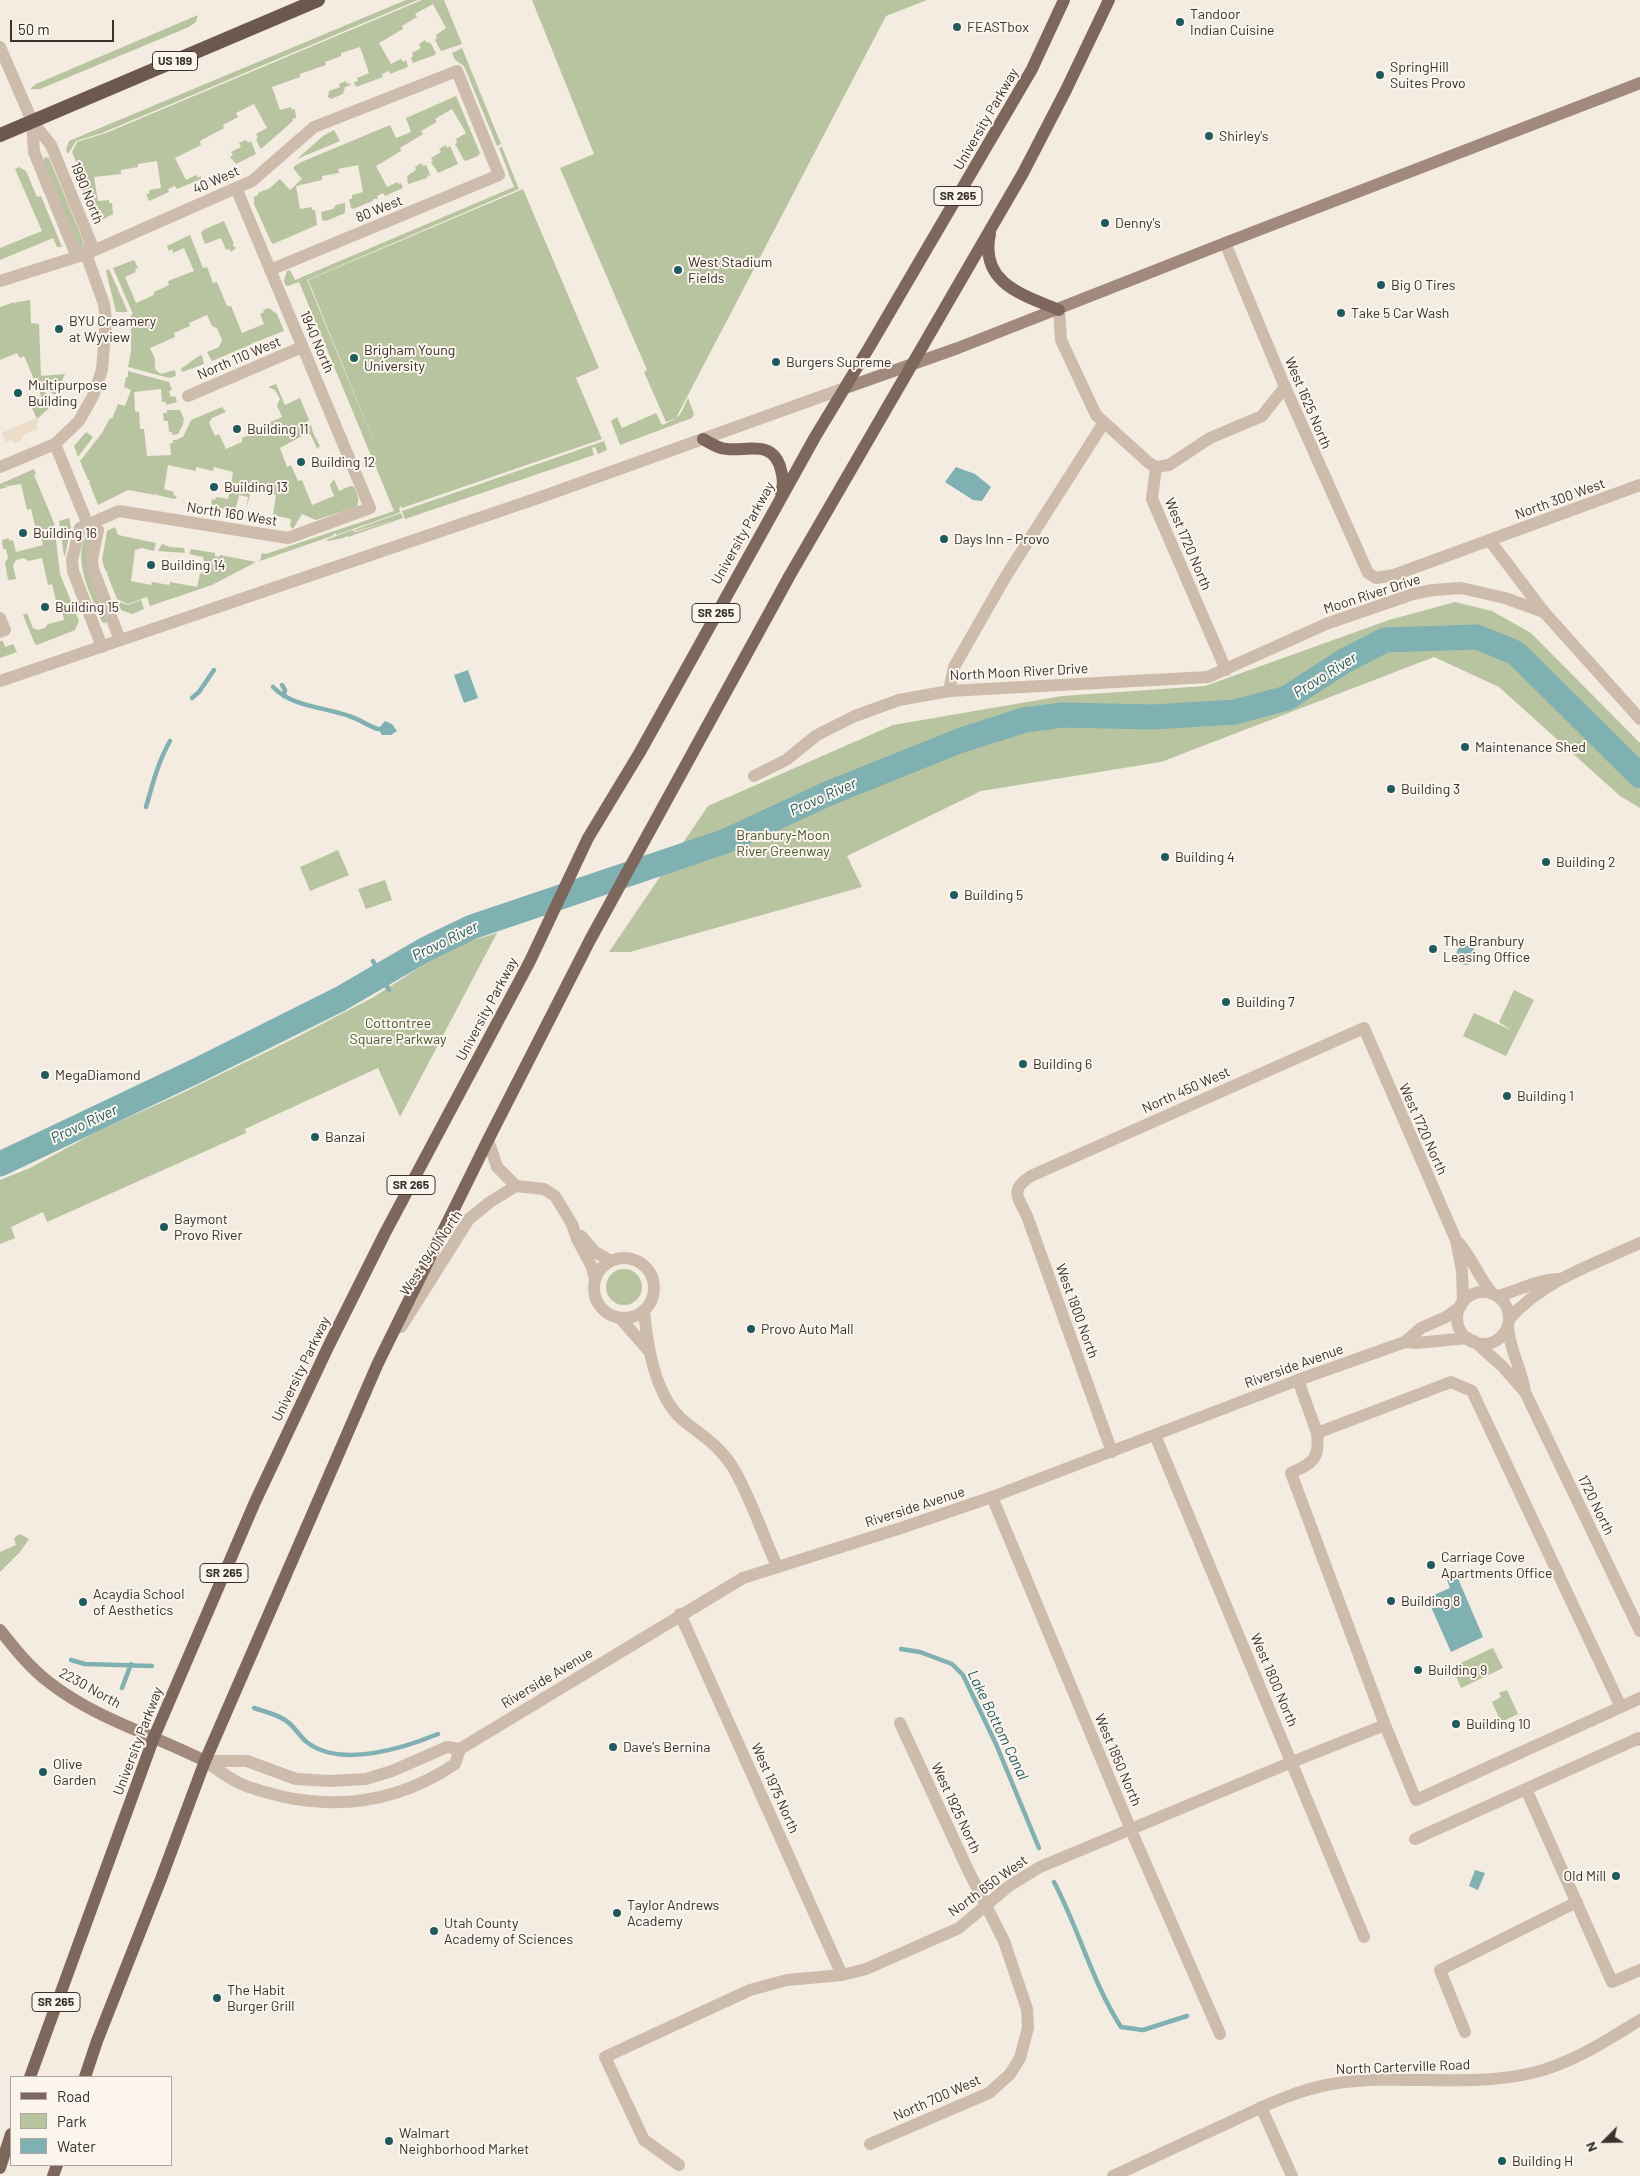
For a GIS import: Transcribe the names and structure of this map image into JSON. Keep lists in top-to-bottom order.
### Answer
{
  "streets": {
    "highway": ["US 189"],
    "main road": [
      "University Parkway",
      "SR 265",
      "Riverside Avenue",
      "2230 North"
    ],
    "street": [
      "40 West",
      "1990 North",
      "80 West",
      "1940 North",
      "North 110 West",
      "West 1625 North",
      "North 300 West",
      "North 160 West",
      "West 1720 North",
      "Moon River Drive",
      "North Moon River Drive",
      "North 450 West",
      "West 1940 North",
      "West 1800 North",
      "1720 North",
      "West 1850 North",
      "West 1975 North",
      "West 1925 North",
      "North 650 West",
      "North Carterville Road",
      "North 700 West"
    ]
  },
  "crossings": [
    ["US 189", "1990 North"],
    ["University Parkway", "Riverside Avenue"],
    ["University Parkway", "2230 North"],
    ["40 West", "1990 North"],
    ["40 West", "80 West"],
    ["40 West", "1940 North"],
    ["SR 265", "West 1940 North"],
    ["SR 265", "Riverside Avenue"],
    ["80 West", "1940 North"],
    ["1940 North", "North 110 West"],
    ["1940 North", "North 160 West"],
    ["West 1625 North", "North 300 West"],
    ["West 1720 North", "North Moon River Drive"],
    ["West 1720 North", "North 450 West"],
    ["West 1720 North", "Riverside Avenue"],
    ["West 1720 North", "1720 North"],
    ["Moon River Drive", "North Moon River Drive"],
    ["North 450 West", "West 1800 North"],
    ["West 1800 North", "Riverside Avenue"],
    ["West 1800 North", "North 650 West"],
    ["Riverside Avenue", "1720 North"],
    ["Riverside Avenue", "2230 North"],
    ["Riverside Avenue", "West 1850 North"],
    ["Riverside Avenue", "West 1975 North"],
    ["West 1850 North", "North 650 West"],
    ["West 1975 North", "North 650 West"],
    ["West 1925 North", "North 650 West"],
    ["West 1925 North", "North 700 West"],
    ["North 650 West", "North 700 West"]
  ],
  "water": ["Provo River", "Lake Bottom Canal"],
  "parks": ["Branbury-Moon River Greenway", "Cottontree Square Parkway"],
  "places": [
    "Tandoor Indian Cuisine",
    "FEASTbox",
    "SpringHill Suites Provo",
    "Shirley's",
    "Denny's",
    "West Stadium Fields",
    "Big O Tires",
    "Take 5 Car Wash",
    "BYU Creamery at Wyview",
    "Brigham Young University",
    "Burgers Supreme",
    "Multipurpose Building",
    "Building 11",
    "Building 12",
    "Building 13",
    "Building 16",
    "Days Inn - Provo",
    "Building 14",
    "Building 15",
    "Maintenance Shed",
    "Building 3",
    "Building 4",
    "Building 2",
    "Building 5",
    "The Branbury Leasing Office",
    "Building 7",
    "Building 6",
    "MegaDiamond",
    "Building 1",
    "Banzai",
    "Baymont Provo River",
    "Provo Auto Mall",
    "Carriage Cove Apartments Office",
    "Building 8",
    "Acaydia School of Aesthetics",
    "Building 9",
    "Building 10",
    "Dave's Bernina",
    "Olive Garden",
    "Old Mill",
    "Taylor Andrews Academy",
    "Utah County Academy of Sciences",
    "The Habit Burger Grill",
    "Walmart Neighborhood Market",
    "Building H"
  ],
  "legend": ["Road", "Park", "Water"],
  "scale_bar": "50 m",
  "north": "bottom left"
}
